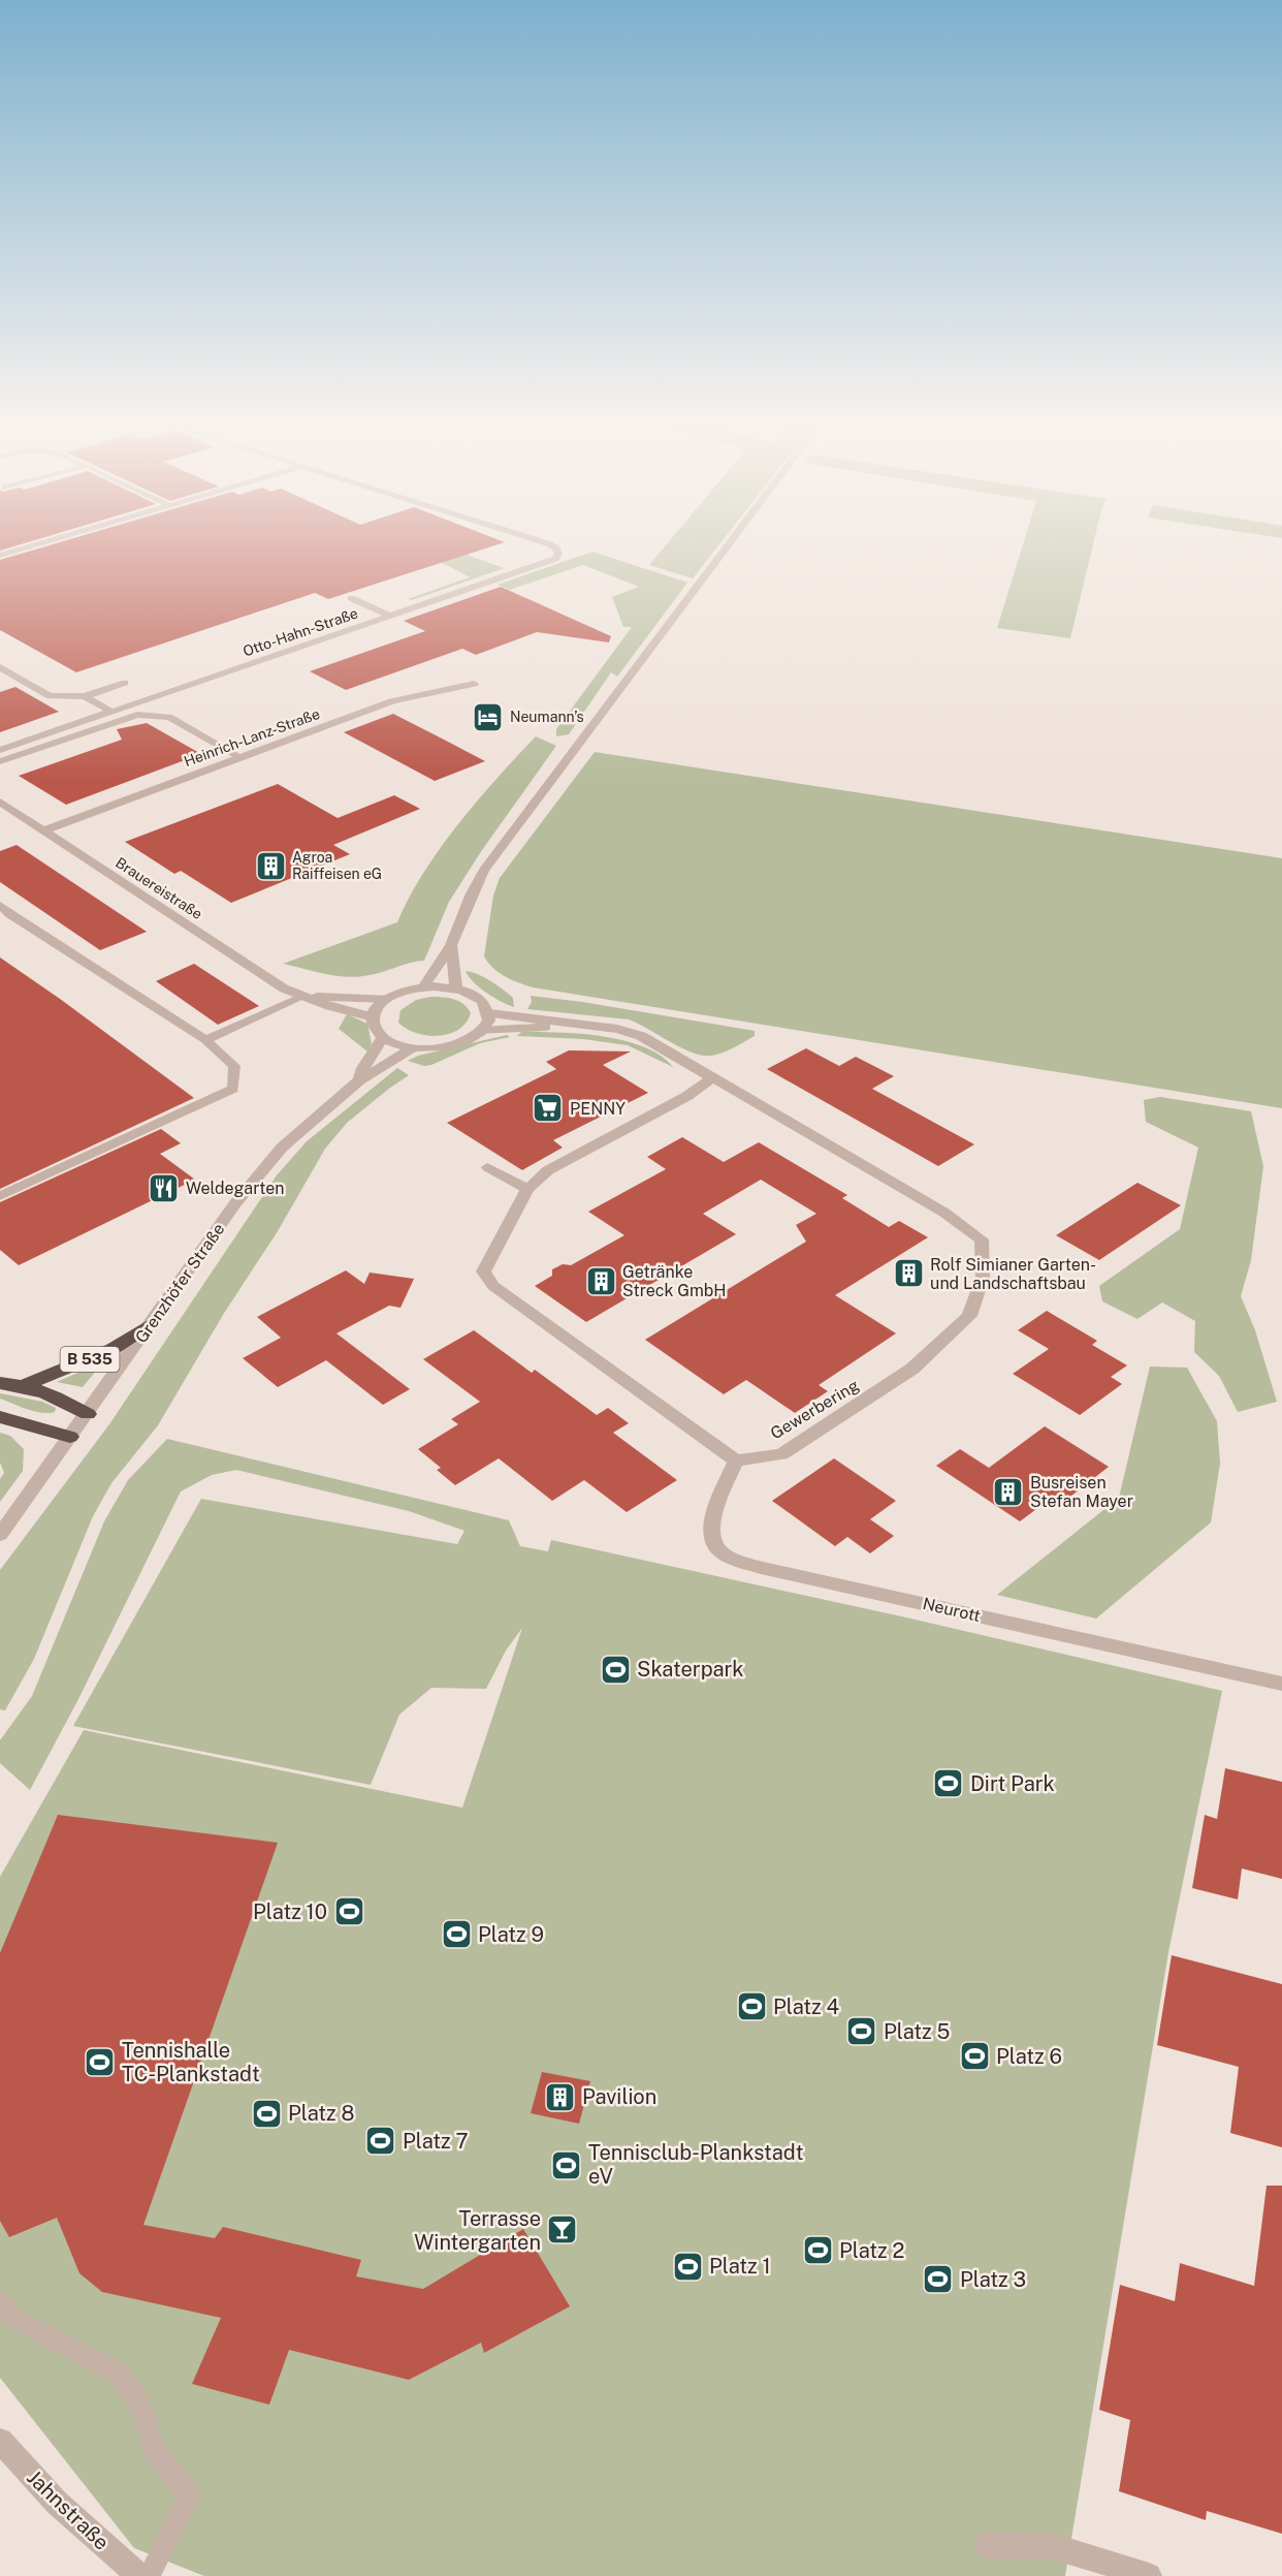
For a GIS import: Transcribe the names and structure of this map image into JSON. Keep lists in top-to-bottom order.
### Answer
{
  "streets": {
    "highway": ["B 535"],
    "street": [
      "Heinrich-Lanz-Straße",
      "Brauereistraße",
      "Grenzhöfer Straße",
      "Gewerbering",
      "Neurott",
      "Jahnstraße"
    ],
    "lane": ["Otto-Hahn-Straße"]
  },
  "crossings": [
    ["Heinrich-Lanz-Straße", "Brauereistraße"],
    ["Grenzhöfer Straße", "B 535"],
    ["Gewerbering", "Neurott"]
  ],
  "places": {
    "hotel": ["Neumann’s"],
    "building": [
      "Agroa Raiffeisen eG",
      "Rolf Simianer Garten- und Landschaftsbau",
      "Getränke Streck GmbH",
      "Busreisen Stefan Mayer",
      "Pavilion"
    ],
    "supermarket": ["PENNY"],
    "restaurant": ["Weldegarten"],
    "sports": [
      "Skaterpark",
      "Dirt Park",
      "Platz 10",
      "Platz 9",
      "Platz 4",
      "Platz 5",
      "Platz 6",
      "Tennishalle TC-Plankstadt",
      "Platz 8",
      "Platz 7",
      "Tennisclub-Plankstadt eV",
      "Platz 2",
      "Platz 1",
      "Platz 3"
    ],
    "bar": ["Terrasse Wintergarten"]
  }
}
